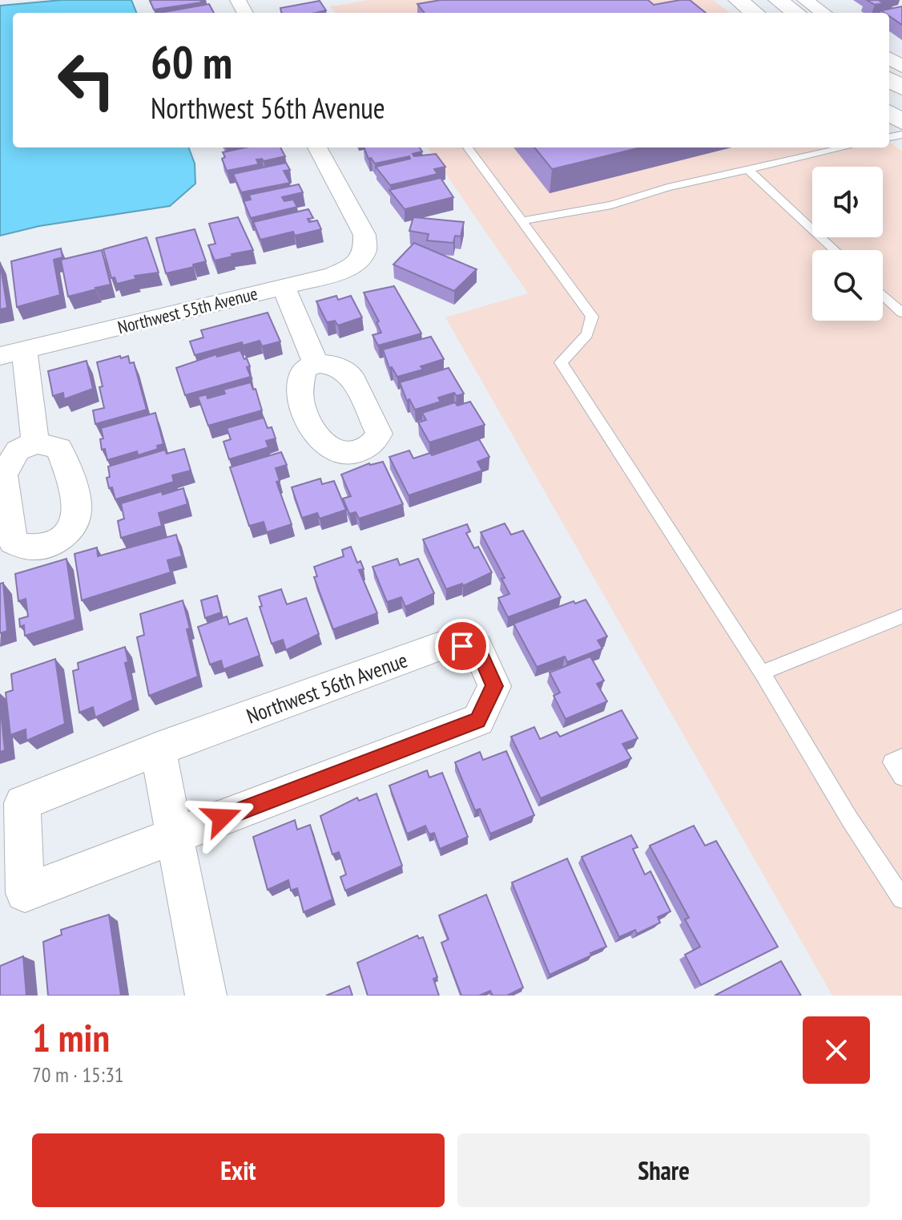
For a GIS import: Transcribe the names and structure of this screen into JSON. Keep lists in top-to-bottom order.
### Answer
{
  "streets": {
    "street": ["Northwest 55th Avenue", "Northwest 56th Avenue"]
  },
  "page": {
    "turn": ["60 m", "Northwest 56th Avenue"],
    "heading": ["1 min", "70 m · 15:31"],
    "buttons": ["Exit", "Share"]
  }
}
